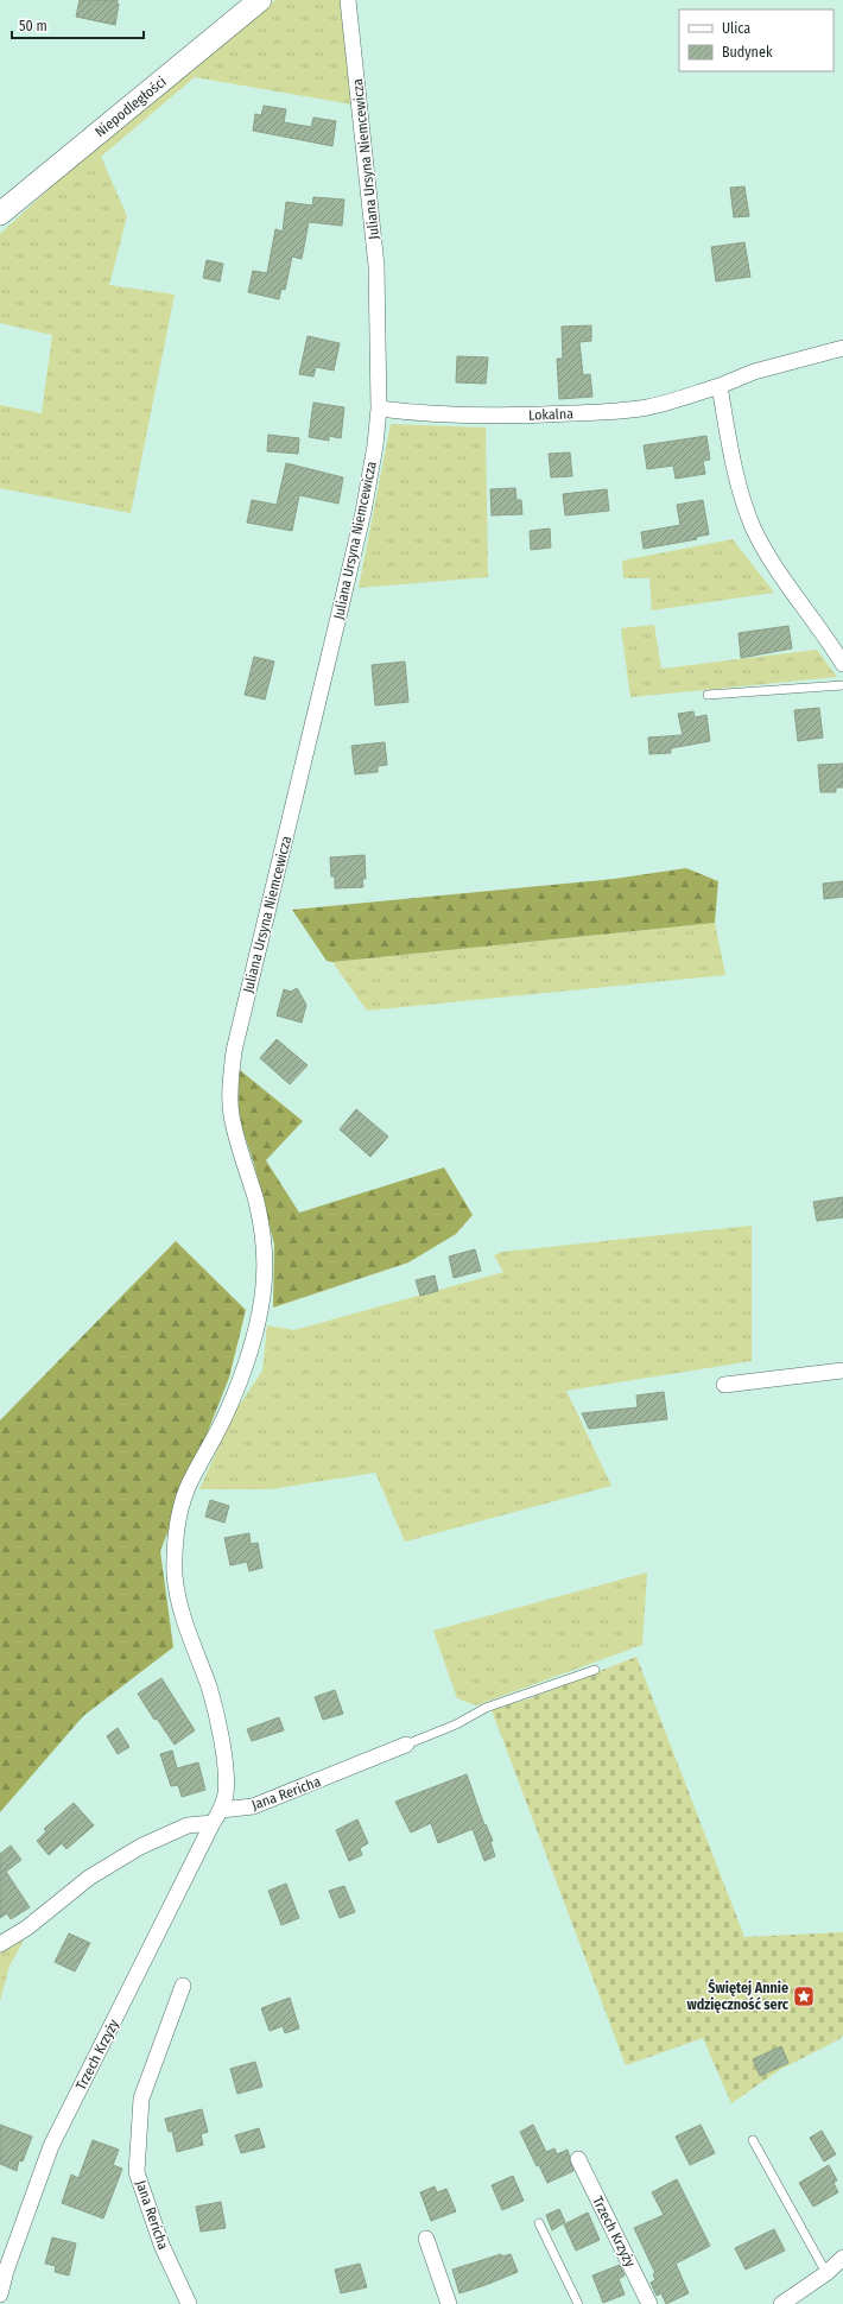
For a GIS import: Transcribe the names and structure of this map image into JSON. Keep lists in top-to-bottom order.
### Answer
{
  "streets": {
    "street": [
      "Niepodległości",
      "Juliana Ursyna Niemcewicza",
      "Lokalna",
      "Jana Rericha",
      "Trzech Krzyży"
    ]
  },
  "crossings": [
    ["Juliana Ursyna Niemcewicza", "Lokalna"],
    ["Juliana Ursyna Niemcewicza", "Jana Rericha"],
    ["Juliana Ursyna Niemcewicza", "Trzech Krzyży"],
    ["Jana Rericha", "Trzech Krzyży"]
  ],
  "places": {
    "place": ["Świętej Annie wdzięczność serc"]
  },
  "legend": ["Ulica", "Budynek"],
  "scale_bar": "50 m"
}
